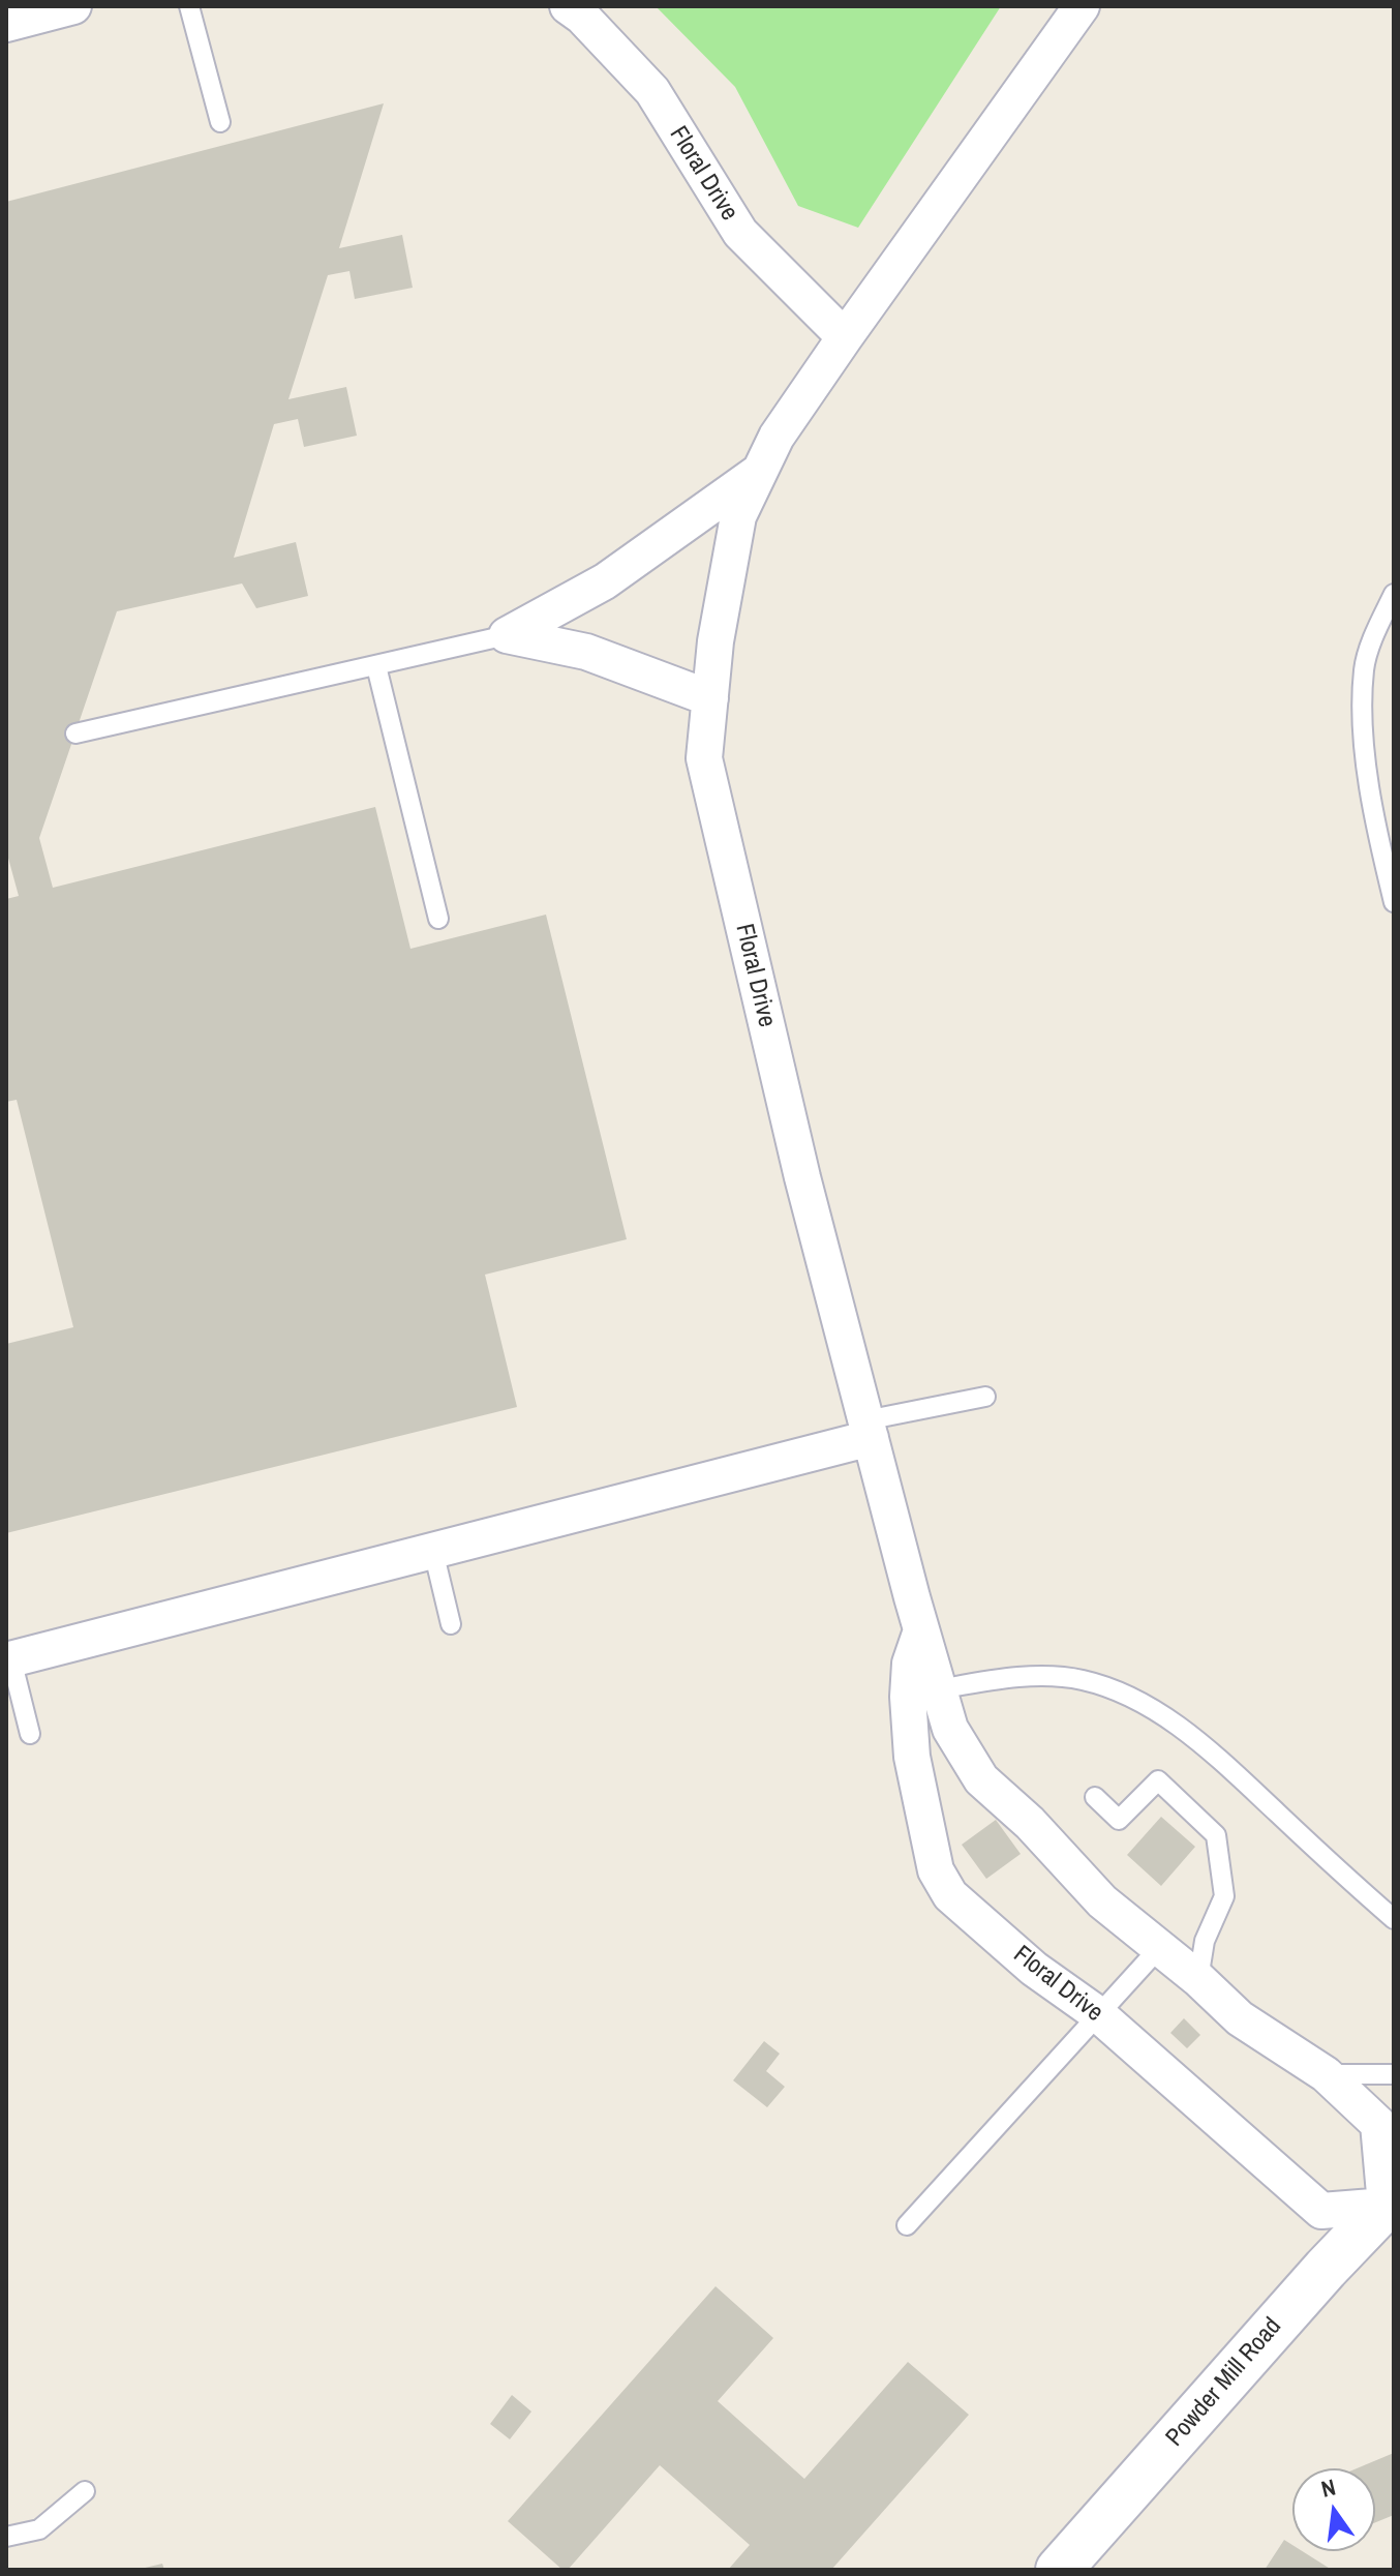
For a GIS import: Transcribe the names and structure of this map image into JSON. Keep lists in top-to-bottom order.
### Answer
{
  "streets": {
    "main road": ["Powder Mill Road"],
    "street": ["Floral Drive"]
  },
  "crossings": [
    ["Floral Drive", "Powder Mill Road"]
  ],
  "north": "top"
}
